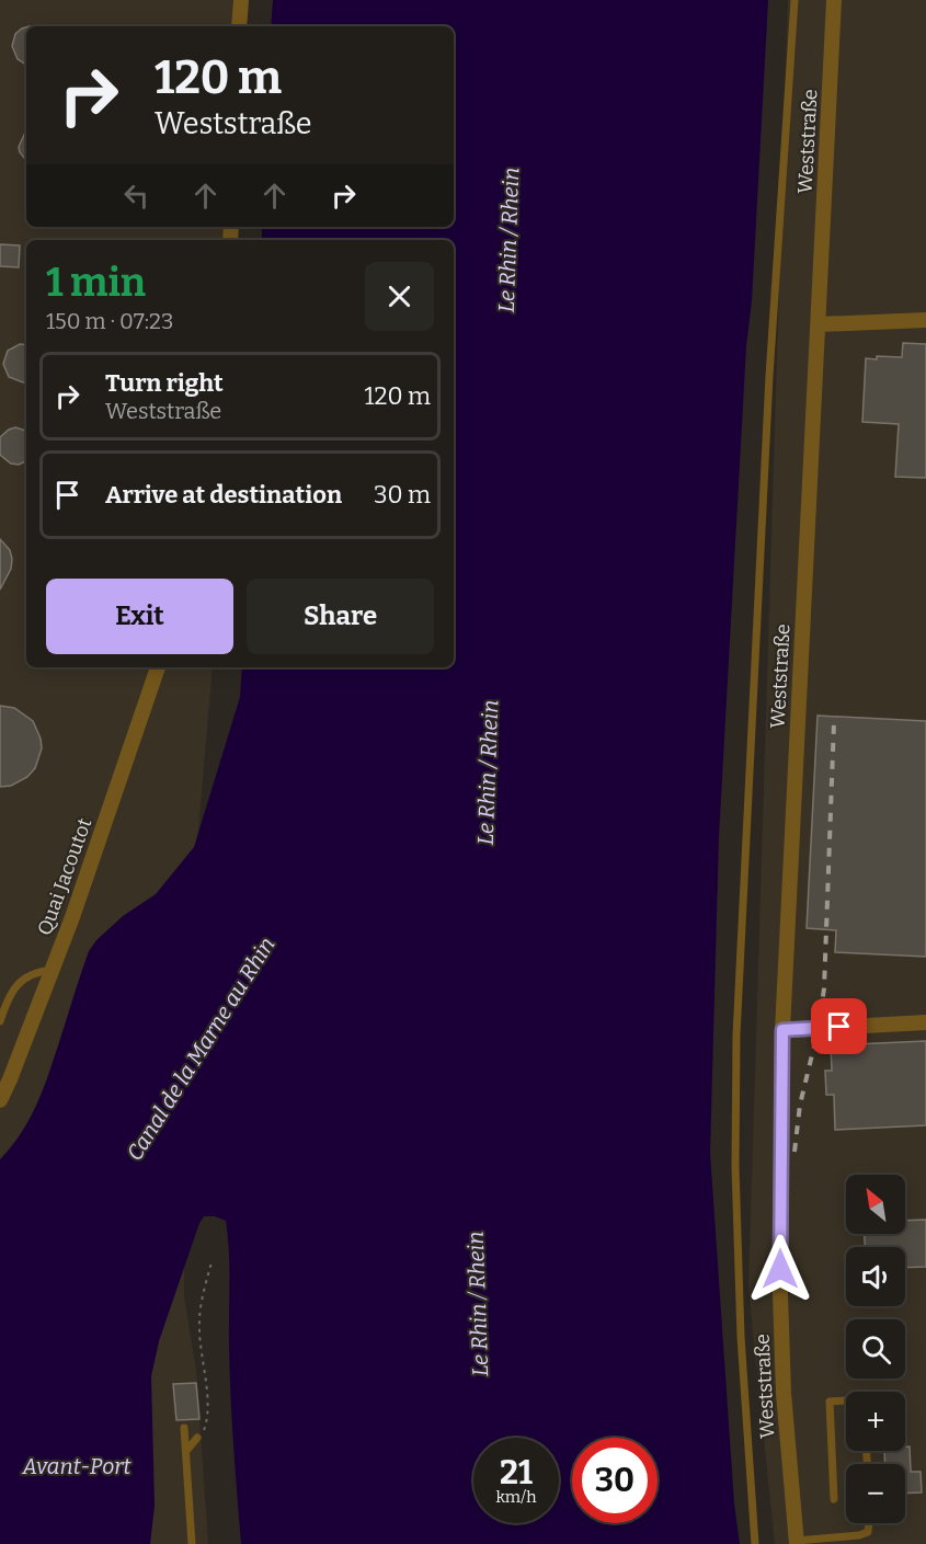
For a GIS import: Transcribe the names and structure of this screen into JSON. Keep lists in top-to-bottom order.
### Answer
{
  "streets": {
    "street": ["Weststraße", "Quai Jacoutot"]
  },
  "water": ["Le Rhin / Rhein", "Canal de la Marne au Rhin", "Avant-Port"],
  "north": "top left",
  "page": {
    "turn": ["120 m", "Weststraße"],
    "heading": ["1 min", "150 m · 07:23"],
    "list": [
      {
        "name": "Turn right",
        "note": "Weststraße",
        "value": "120 m"
      },
      {
        "name": "Arrive at destination",
        "value": "30 m"
      }
    ],
    "buttons": ["Exit", "Share"],
    "map_buttons": ["+", "−"],
    "speed": "21 km/h",
    "limit": "30"
  }
}
